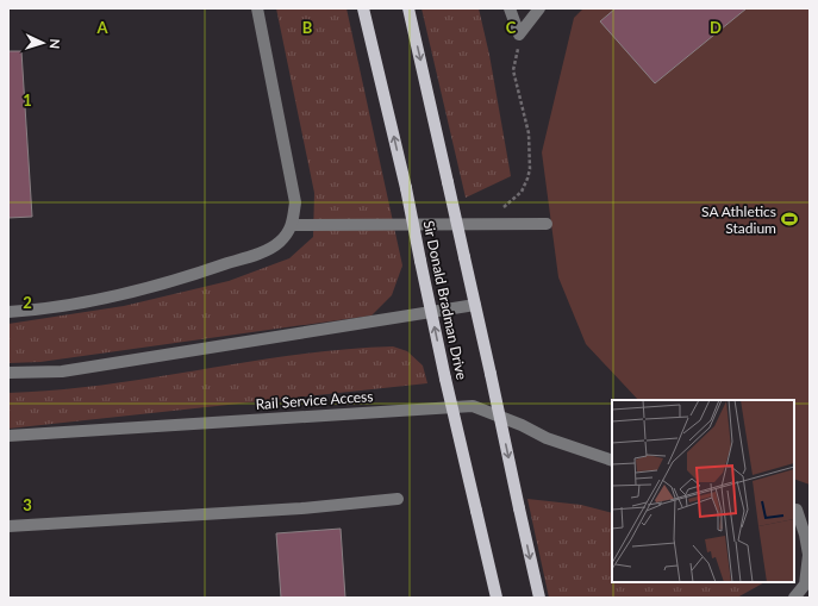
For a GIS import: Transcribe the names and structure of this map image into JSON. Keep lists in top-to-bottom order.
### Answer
{
  "streets": {
    "main road": ["Sir Donald Bradman Drive"],
    "lane": ["Rail Service Access"]
  },
  "places": {
    "sports": ["SA Athletics Stadium"]
  },
  "north": "right",
  "grid": {
    "columns": [
      "A",
      "B",
      "C",
      "D"
    ],
    "rows": ["1", "2", "3"]
  }
}
